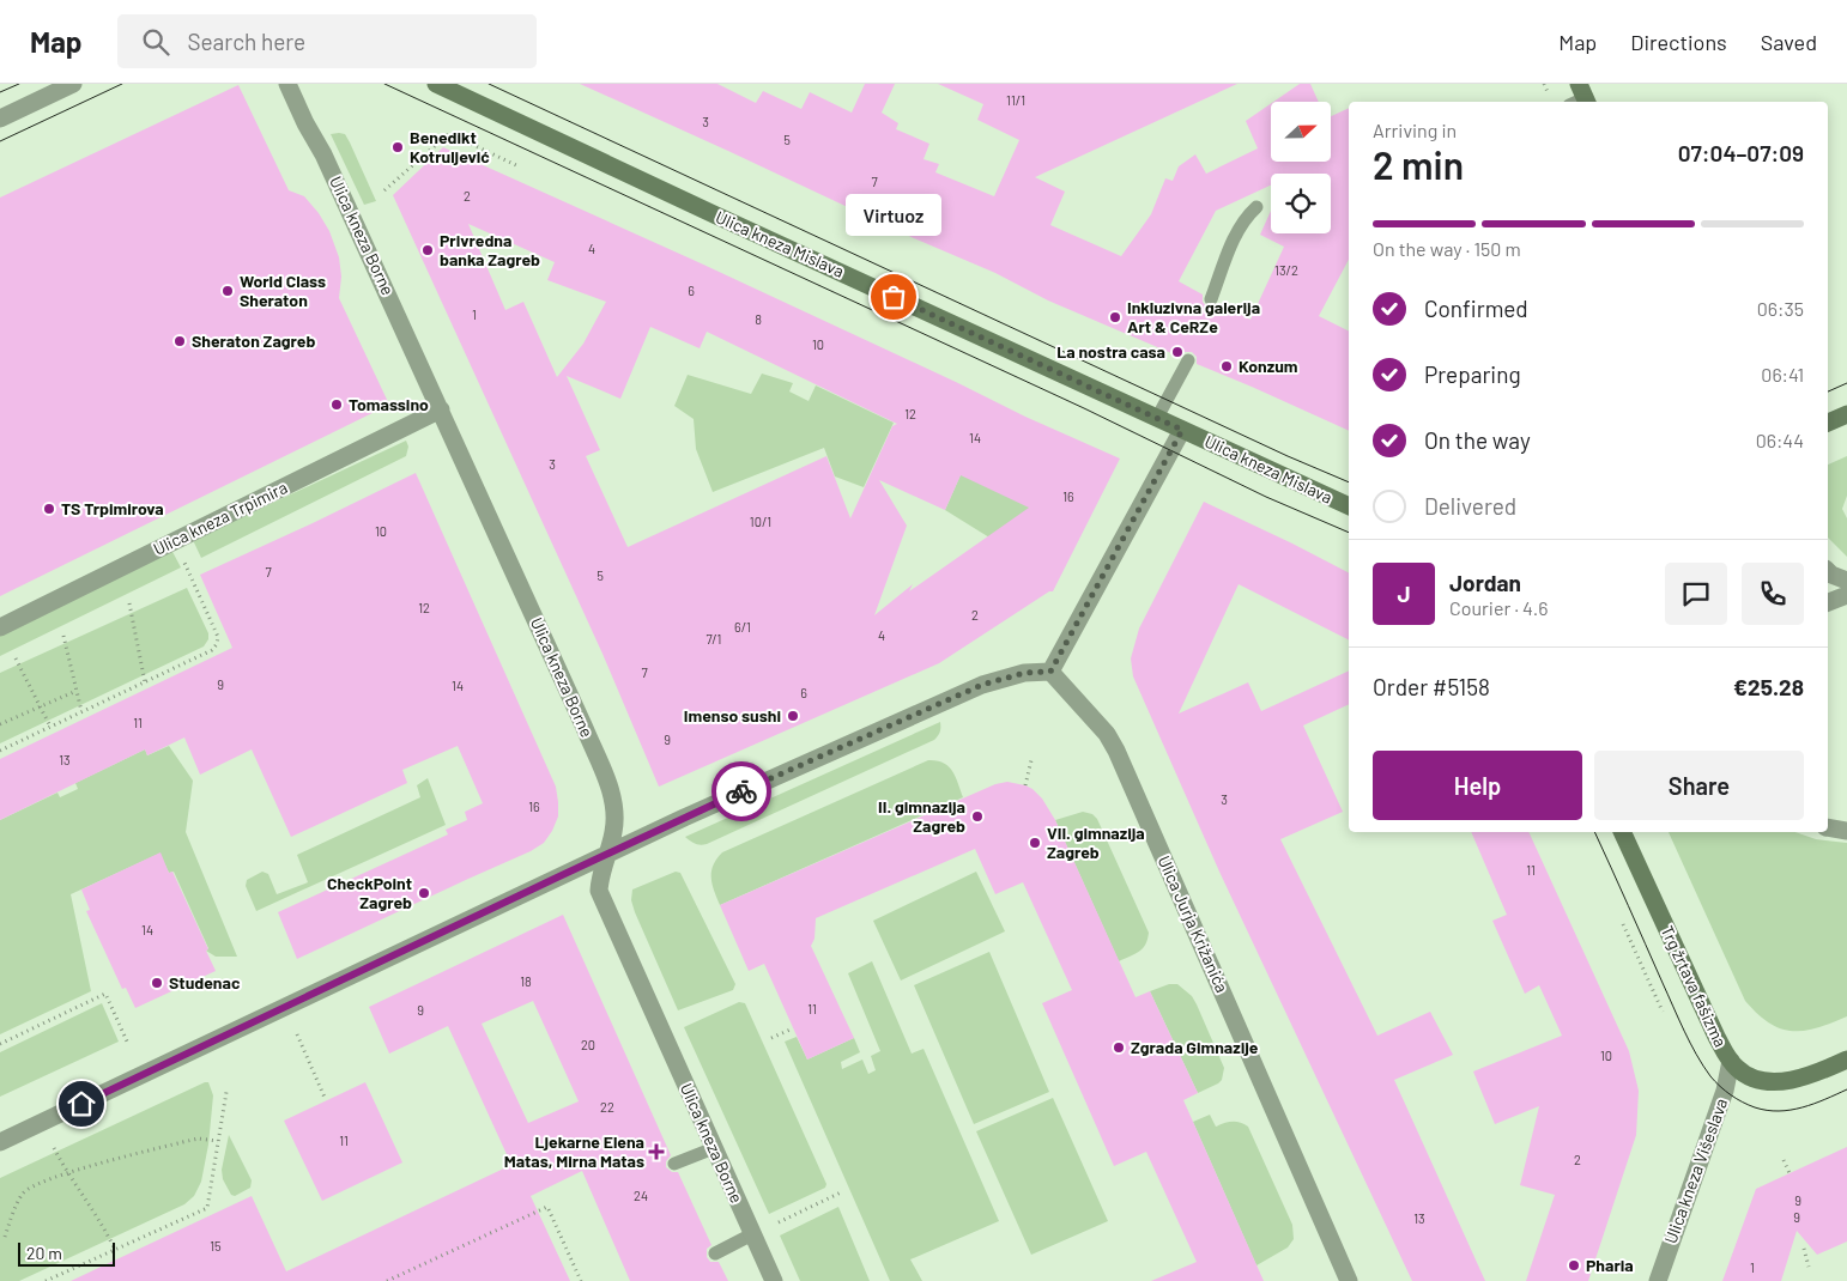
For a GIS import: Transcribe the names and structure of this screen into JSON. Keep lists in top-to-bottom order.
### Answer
{
  "streets": {
    "main road": ["Ulica kneza Mislava", "Trg žrtava fašizma"],
    "street": [
      "Ulica kneza Borne",
      "Ulica kneza Trpimira",
      "Ulica Jurja Križanića",
      "Ulica kneza Višeslava"
    ]
  },
  "crossings": [
    ["Ulica kneza Borne", "Ulica kneza Trpimira"],
    ["Trg žrtava fašizma", "Ulica kneza Višeslava"]
  ],
  "places": {
    "other": [
      "Benedikt Kotruljević",
      "Privredna banka Zagreb",
      "World Class Sheraton",
      "Virtuoz",
      "Inkluzivna galerija Art & CeRZe",
      "Sheraton Zagreb",
      "La nostra casa",
      "Konzum",
      "Tomassino",
      "TS Trpimirova",
      "Imenso sushi",
      "II. gimnazija Zagreb",
      "VII. gimnazija Zagreb",
      "CheckPoint Zagreb",
      "Studenac",
      "Zgrada Gimnazije",
      "Pharia"
    ],
    "health": ["Ljekarne Elena Matas, Mirna Matas"]
  },
  "house_numbers": [
    "11/1",
    "3",
    "5",
    "7",
    "2",
    "4",
    "13/2",
    "6",
    "1",
    "8",
    "10",
    "12",
    "14",
    "3",
    "16",
    "10/1",
    "10",
    "7",
    "5",
    "12",
    "2",
    "6/1",
    "4",
    "7/1",
    "7",
    "9",
    "14",
    "6",
    "11",
    "9",
    "13",
    "3",
    "16",
    "11",
    "14",
    "18",
    "11",
    "9",
    "20",
    "10",
    "22",
    "11",
    "2",
    "24",
    "9",
    "9",
    "13",
    "15",
    "1"
  ],
  "scale_bar": "20 m",
  "north": "right",
  "page": {
    "header": "Map",
    "search": "Search here",
    "nav": ["Map", "Directions", "Saved"],
    "heading": ["2 min", "Arriving in", "07:04–07:09"],
    "panel": [
      "Jordan",
      "Courier · 4.6",
      "Order #5158",
      "€25.28"
    ],
    "bubble": "Virtuoz",
    "bar": "On the way · 150 m",
    "list": [
      ["Confirmed", "06:35"],
      ["Preparing", "06:41"],
      ["On the way", "06:44"],
      "Delivered"
    ],
    "round": "J",
    "buttons": ["Help", "Share"],
    "scale": "20 m"
  }
}
